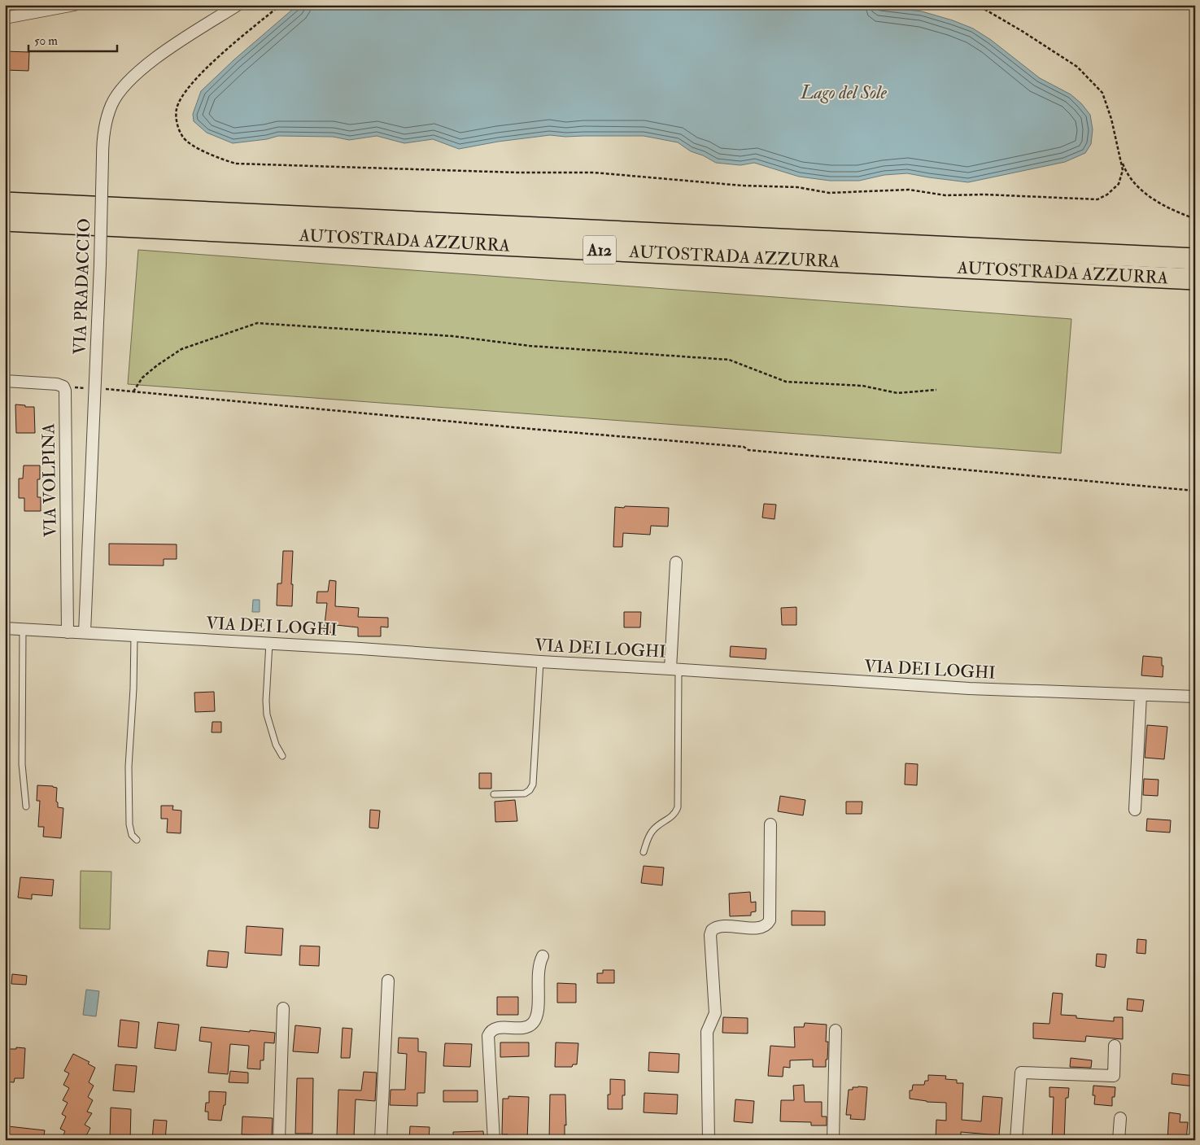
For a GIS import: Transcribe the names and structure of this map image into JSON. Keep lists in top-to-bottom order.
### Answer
{
  "streets": {
    "highway": ["AUTOSTRADA AZZURRA", "A12"],
    "street": ["VIA PRADACCIO", "VIA VOLPINA", "VIA DEI LOGHI"]
  },
  "crossings": [
    ["VIA PRADACCIO", "VIA DEI LOGHI"],
    ["VIA VOLPINA", "VIA DEI LOGHI"]
  ],
  "water": ["Lago del Sole"],
  "scale_bar": "50 m"
}
